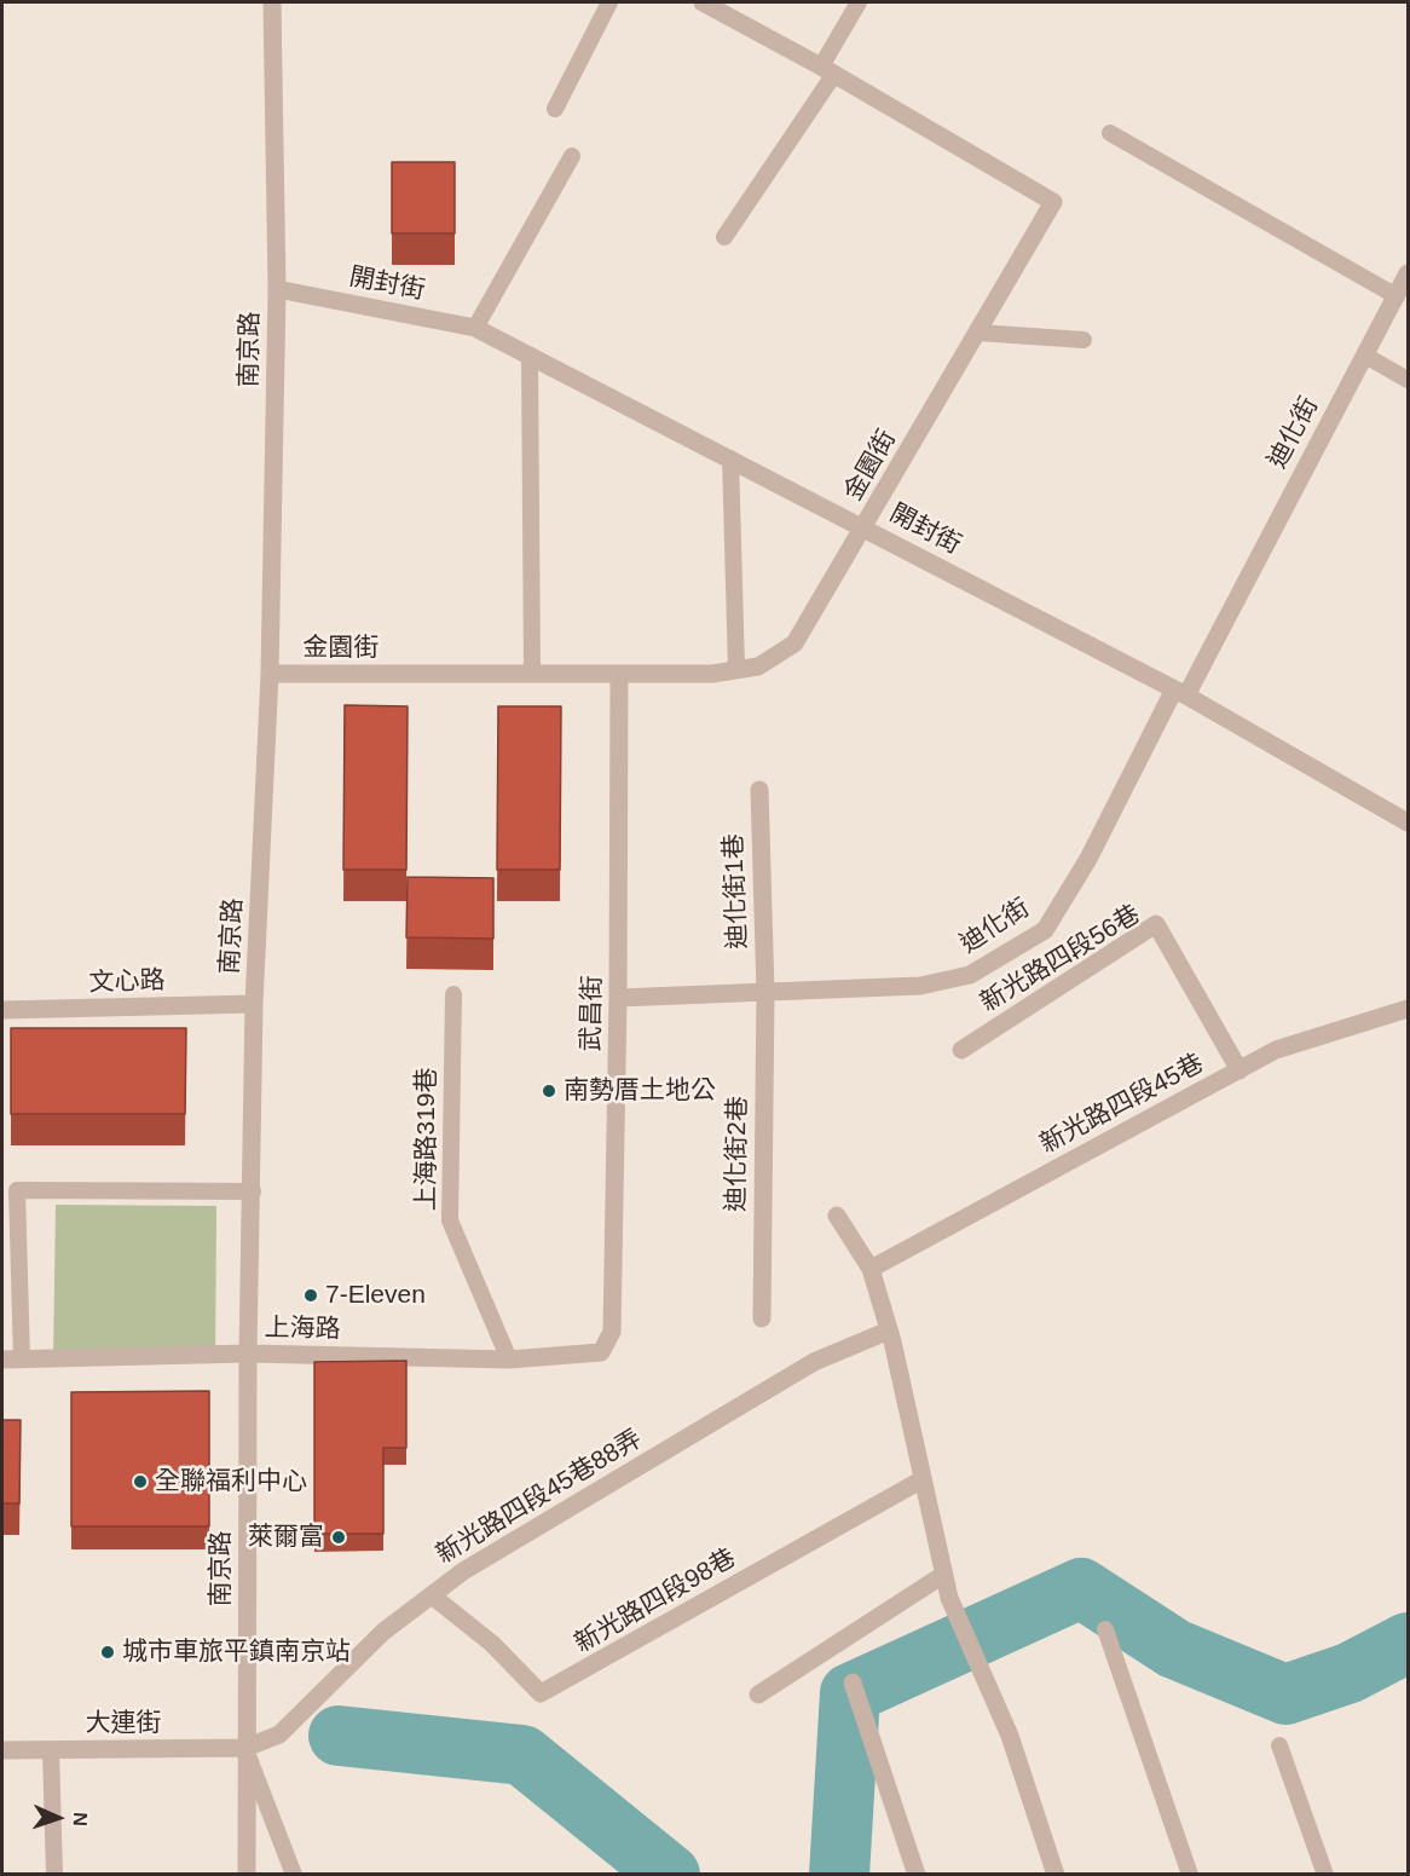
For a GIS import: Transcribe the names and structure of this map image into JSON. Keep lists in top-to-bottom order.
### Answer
{
  "streets": {
    "street": [
      "開封街",
      "南京路",
      "迪化街",
      "金園街",
      "迪化街1巷",
      "新光路四段56巷",
      "文心路",
      "武昌街",
      "新光路四段45巷",
      "迪化街2巷",
      "上海路",
      "新光路四段45巷88弄",
      "新光路四段98巷",
      "大連街"
    ],
    "lane": ["上海路319巷"]
  },
  "crossings": [
    ["開封街", "南京路"],
    ["開封街", "迪化街"],
    ["開封街", "金園街"],
    ["南京路", "金園街"],
    ["南京路", "文心路"],
    ["南京路", "上海路"],
    ["南京路", "新光路四段45巷88弄"],
    ["南京路", "大連街"],
    ["迪化街", "迪化街1巷"],
    ["迪化街", "武昌街"],
    ["迪化街", "迪化街2巷"],
    ["金園街", "武昌街"],
    ["迪化街1巷", "迪化街2巷"],
    ["新光路四段56巷", "新光路四段45巷"],
    ["武昌街", "上海路"],
    ["上海路319巷", "上海路"],
    ["新光路四段45巷88弄", "新光路四段98巷"],
    ["新光路四段45巷88弄", "大連街"]
  ],
  "places": [
    "南勢厝土地公",
    "7-Eleven",
    "全聯福利中心",
    "萊爾富",
    "城市車旅平鎮南京站"
  ],
  "north": "right"
}
